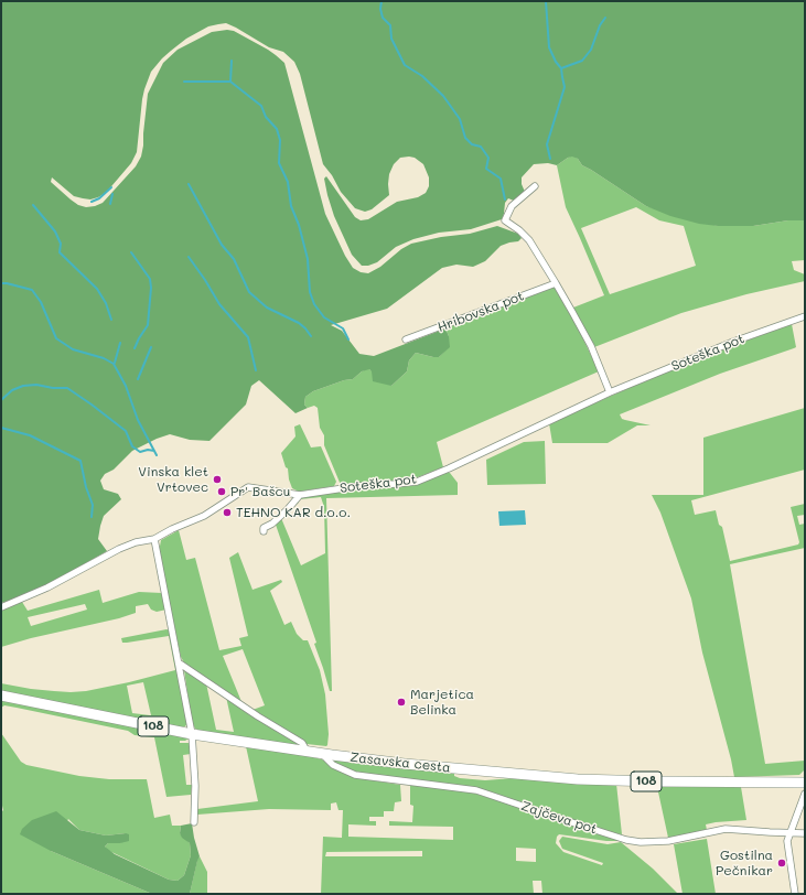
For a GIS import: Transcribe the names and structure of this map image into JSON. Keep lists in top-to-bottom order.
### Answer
{
  "streets": {
    "main road": ["108", "Zasavska cesta"],
    "street": ["Hribovska pot", "Soteška pot", "Zajčeva pot"]
  },
  "crossings": [
    ["Zasavska cesta", "Zajčeva pot"]
  ],
  "places": [
    "Vinska klet Vrtovec",
    "Pr' Bašcu",
    "TEHNO KAR d.o.o.",
    "Marjetica Belinka",
    "Gostilna Pečnikar"
  ]
}
